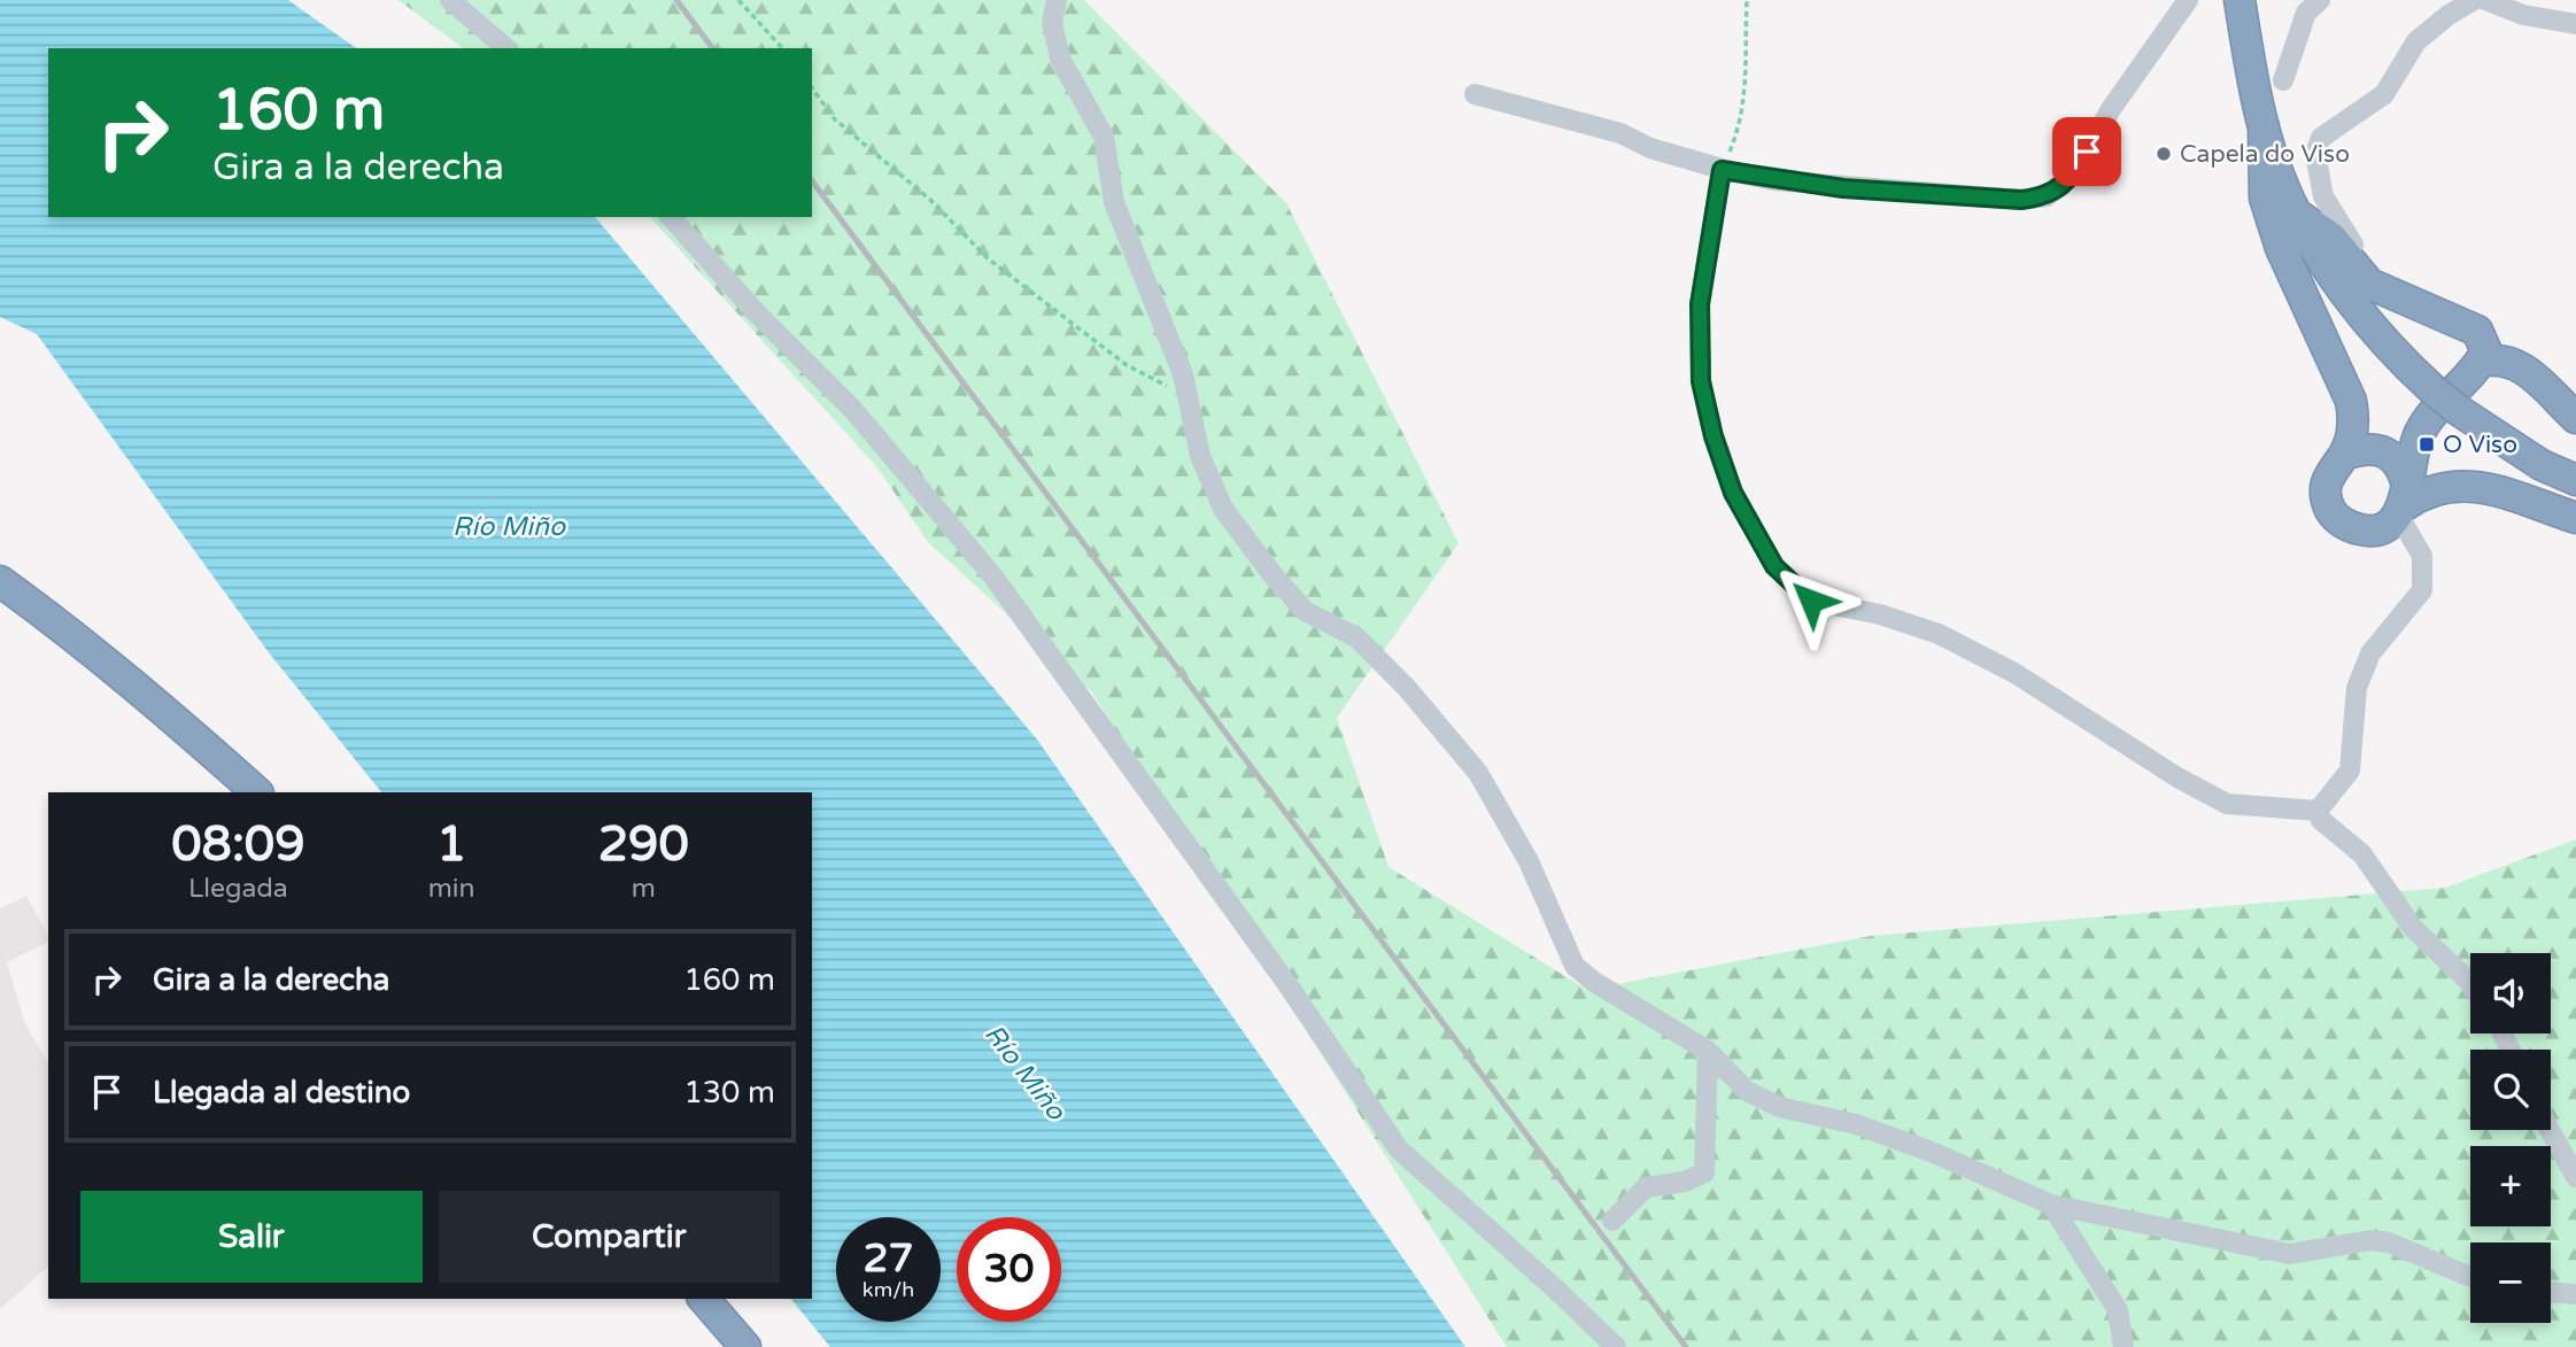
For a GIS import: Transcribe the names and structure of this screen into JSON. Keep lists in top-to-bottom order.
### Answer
{
  "water": ["Río Miño"],
  "places": {
    "other": ["Capela do Viso"],
    "transit": ["O Viso"]
  },
  "page": {
    "turn": ["160 m", "Gira a la derecha"],
    "eta": [
      "08:09",
      "Llegada",
      "1",
      "min",
      "290",
      "m"
    ],
    "list": [
      {
        "name": "Gira a la derecha",
        "value": "160 m"
      },
      {
        "name": "Llegada al destino",
        "value": "130 m"
      }
    ],
    "map_buttons": ["+", "−"],
    "buttons": ["Salir", "Compartir"],
    "speed": "27 km/h",
    "limit": "30"
  }
}
